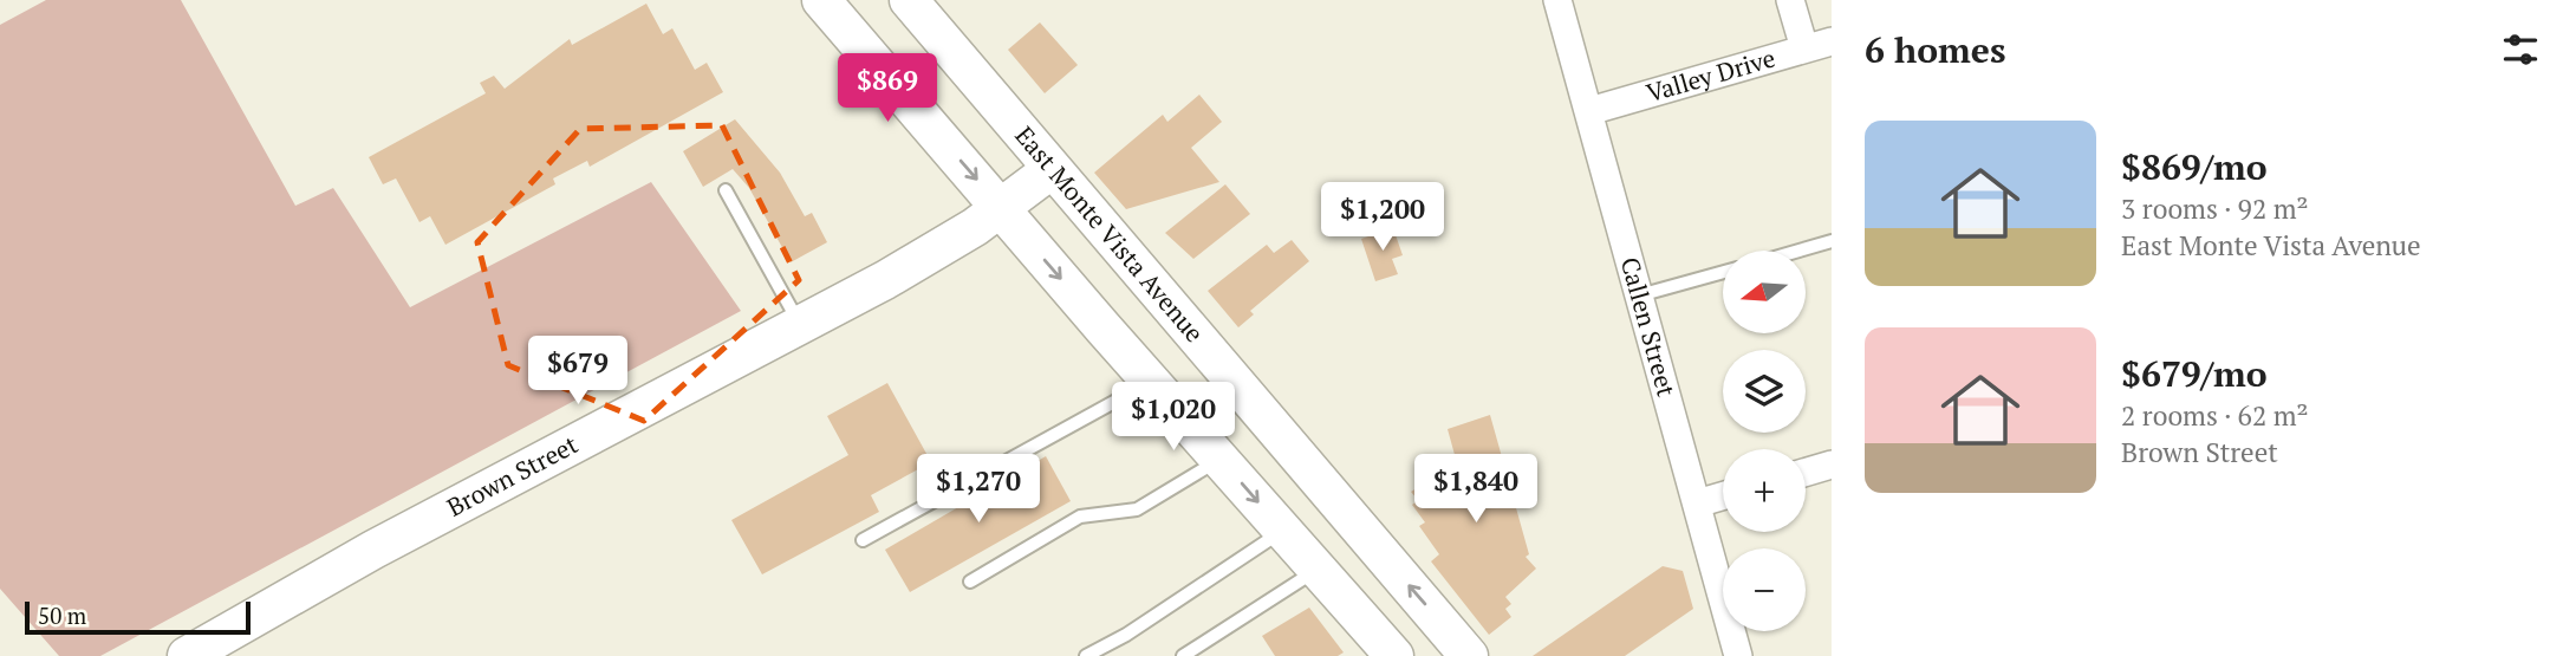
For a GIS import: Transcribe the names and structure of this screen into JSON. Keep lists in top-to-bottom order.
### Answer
{
  "streets": {
    "main road": ["East Monte Vista Avenue", "Brown Street"],
    "street": ["Valley Drive", "Callen Street"]
  },
  "crossings": [
    ["Valley Drive", "Callen Street"],
    ["East Monte Vista Avenue", "Brown Street"]
  ],
  "scale_bar": "50 m",
  "north": "left",
  "page": {
    "heading": "6 homes",
    "price": [
      "$869",
      "$1,200",
      "$679",
      "$1,020",
      "$1,270",
      "$1,840"
    ],
    "list": [
      {
        "name": "$869/mo",
        "note": "3 rooms · 92 m² · East Monte Vista Avenue"
      },
      {
        "name": "$679/mo",
        "note": "2 rooms · 62 m² · Brown Street"
      }
    ],
    "map_buttons": ["+", "−"],
    "scale": "50 m"
  }
}
